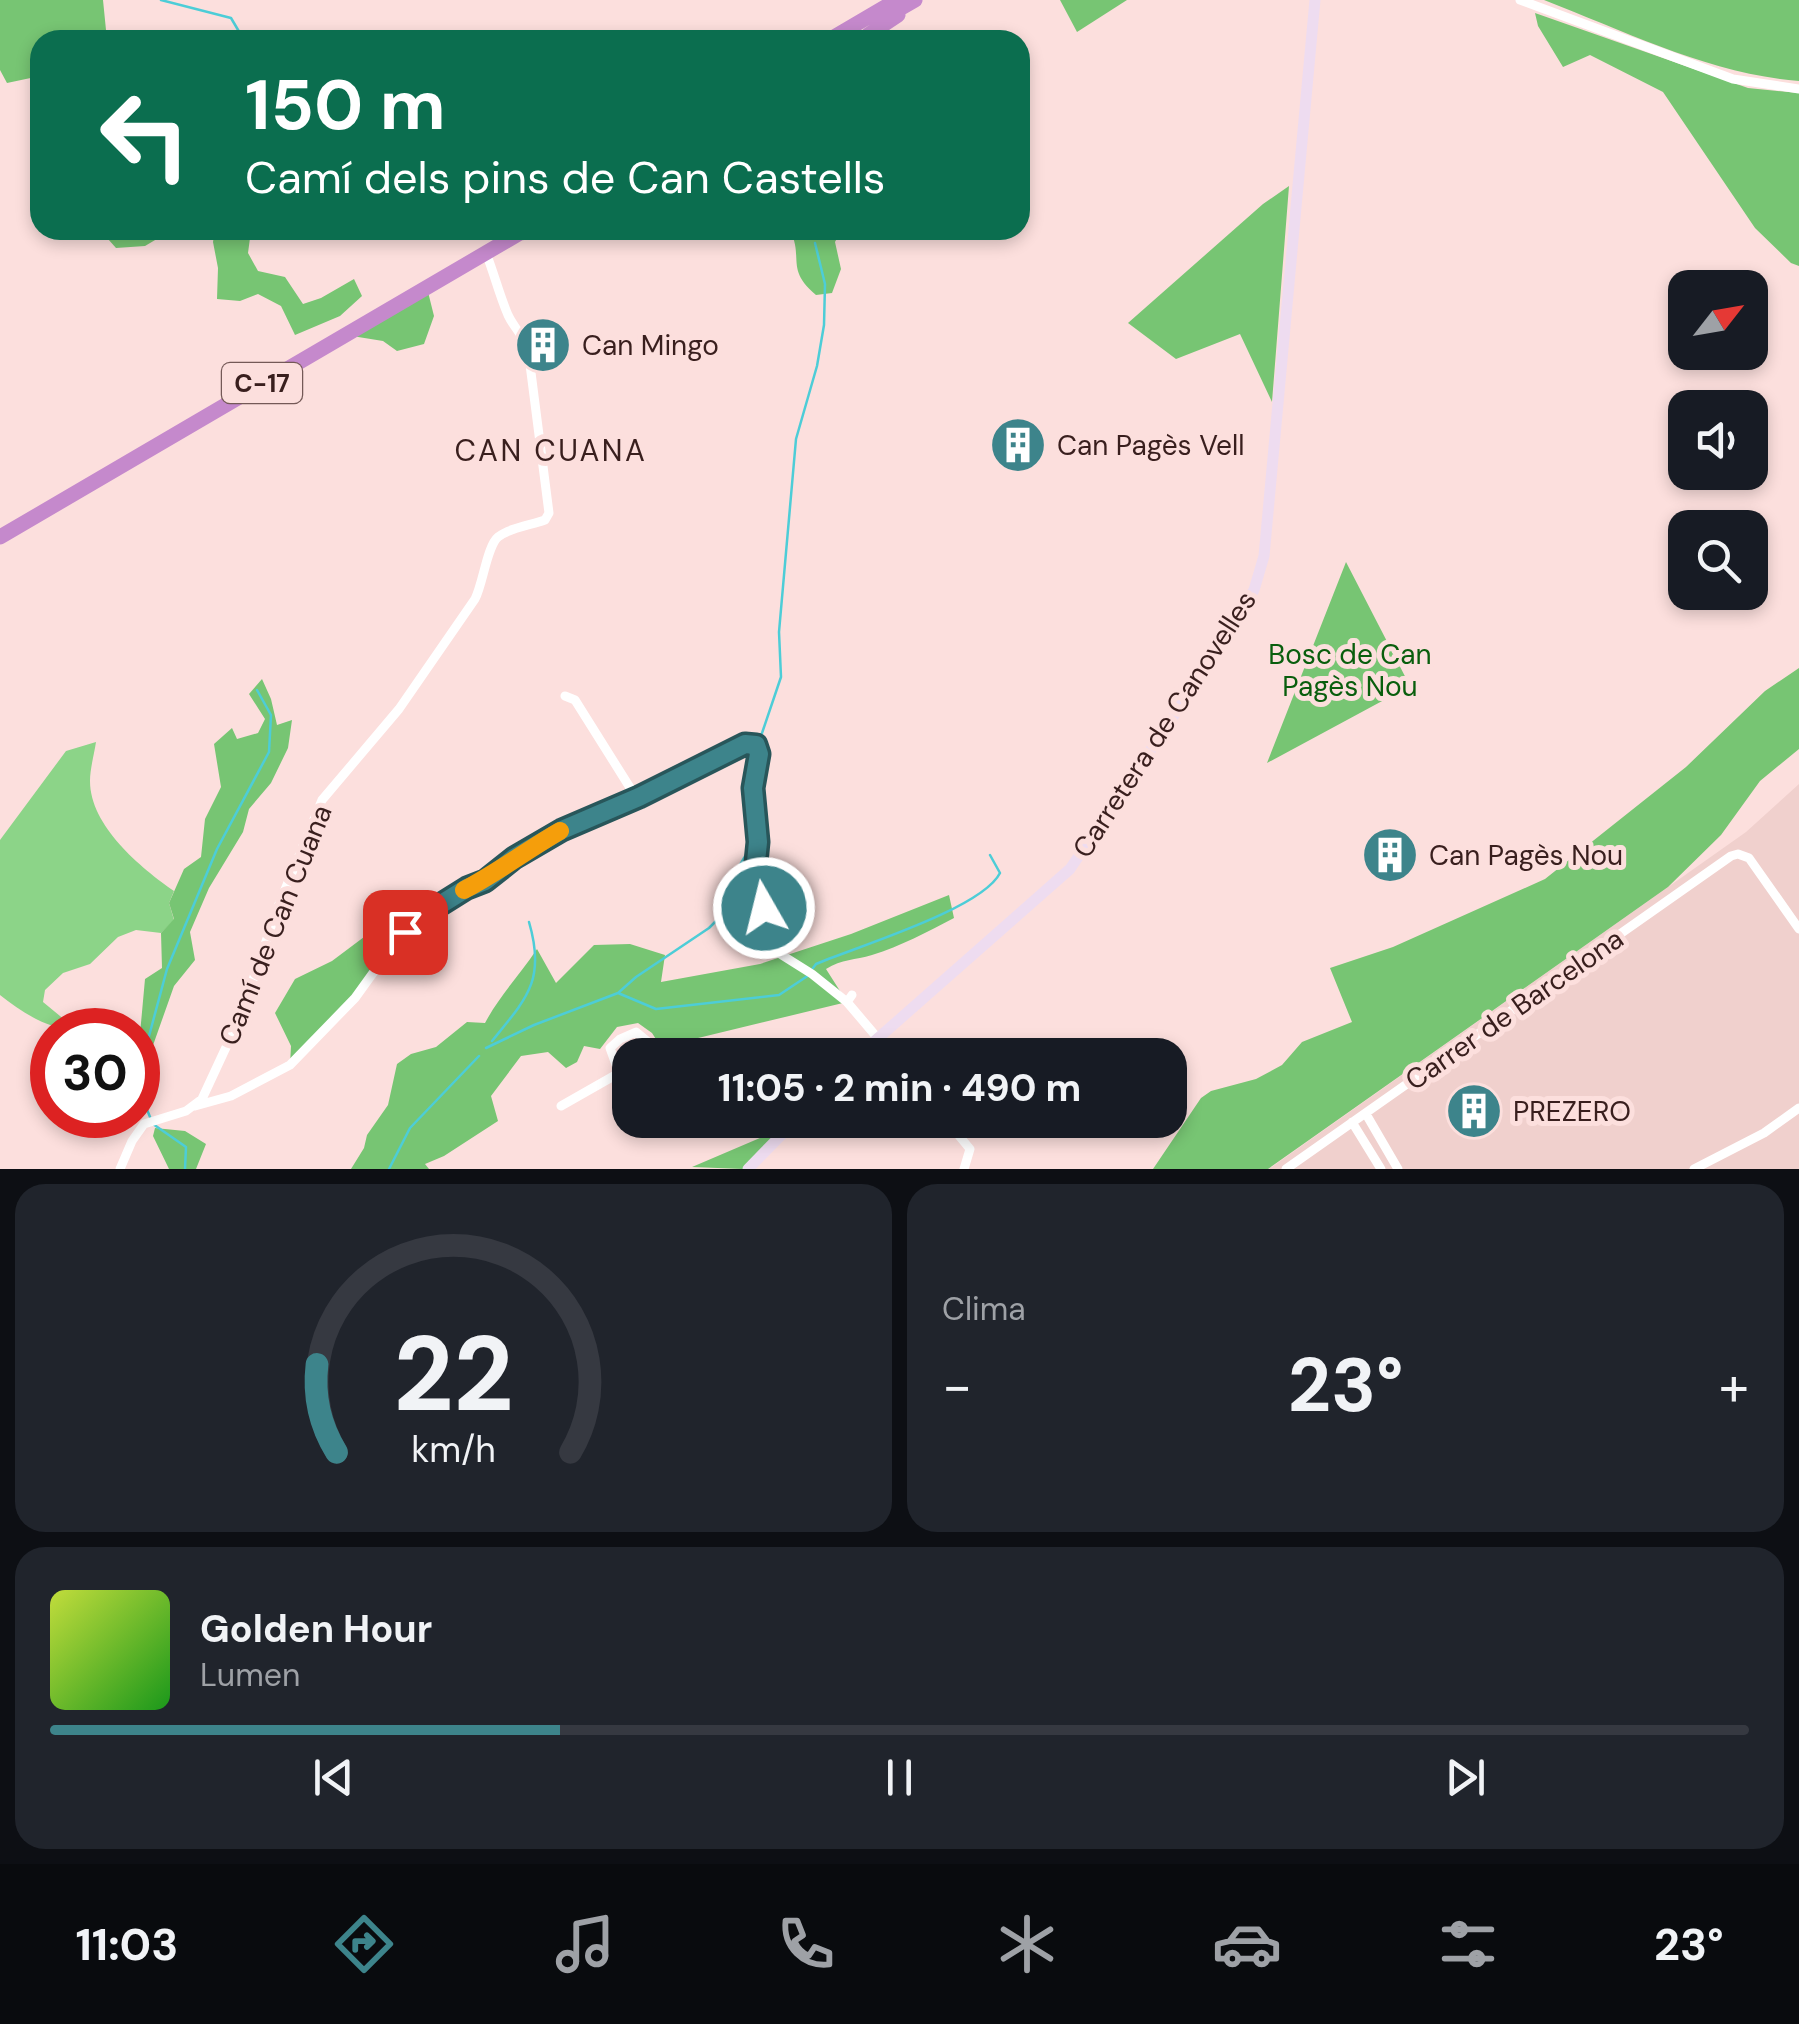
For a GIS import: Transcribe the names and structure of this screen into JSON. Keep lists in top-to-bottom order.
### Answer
{
  "streets": {
    "highway": ["C-17"],
    "street": ["Carretera de Canovelles", "Camí de Can Cuana", "Carrer de Barcelona"]
  },
  "crossings": [
    ["C-17", "Camí de Can Cuana"]
  ],
  "districts": ["CAN CUANA"],
  "parks": ["Bosc de Can Pagès Nou"],
  "places": {
    "building": [
      "Can Mingo",
      "Can Pagès Vell",
      "Can Pagès Nou",
      "PREZERO"
    ]
  },
  "north": "top right",
  "page": {
    "turn": ["150 m", "Camí dels pins de Can Castells"],
    "limit": "30",
    "trip": "11:05 · 2 min · 490 m",
    "tile": "Clima",
    "heat": ["−", "23°", "+"],
    "song": ["Golden Hour", "Lumen"],
    "tabs": ["11:03", "23°"],
    "gauge": ["22", "km/h"]
  }
}
